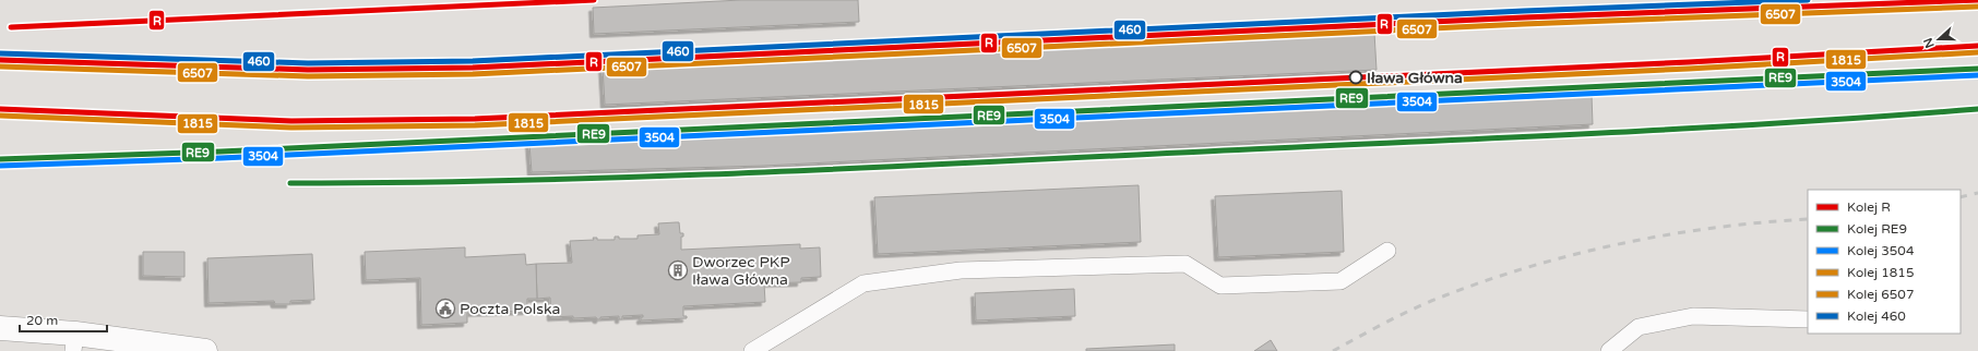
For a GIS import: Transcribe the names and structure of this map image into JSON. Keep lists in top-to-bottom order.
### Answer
{
  "places": {
    "other": ["Iława Główna"],
    "building": ["Dworzec PKP Iława Główna"],
    "public building": ["Poczta Polska"]
  },
  "lines": [
    "rail line R",
    "rail line 460",
    "rail line 6507",
    "rail line 1815",
    "rail line RE9",
    "rail line 3504"
  ],
  "legend": [
    "Kolej R",
    "Kolej RE9",
    "Kolej 3504",
    "Kolej 1815",
    "Kolej 6507",
    "Kolej 460"
  ],
  "scale_bar": "20 m",
  "north": "left"
}
